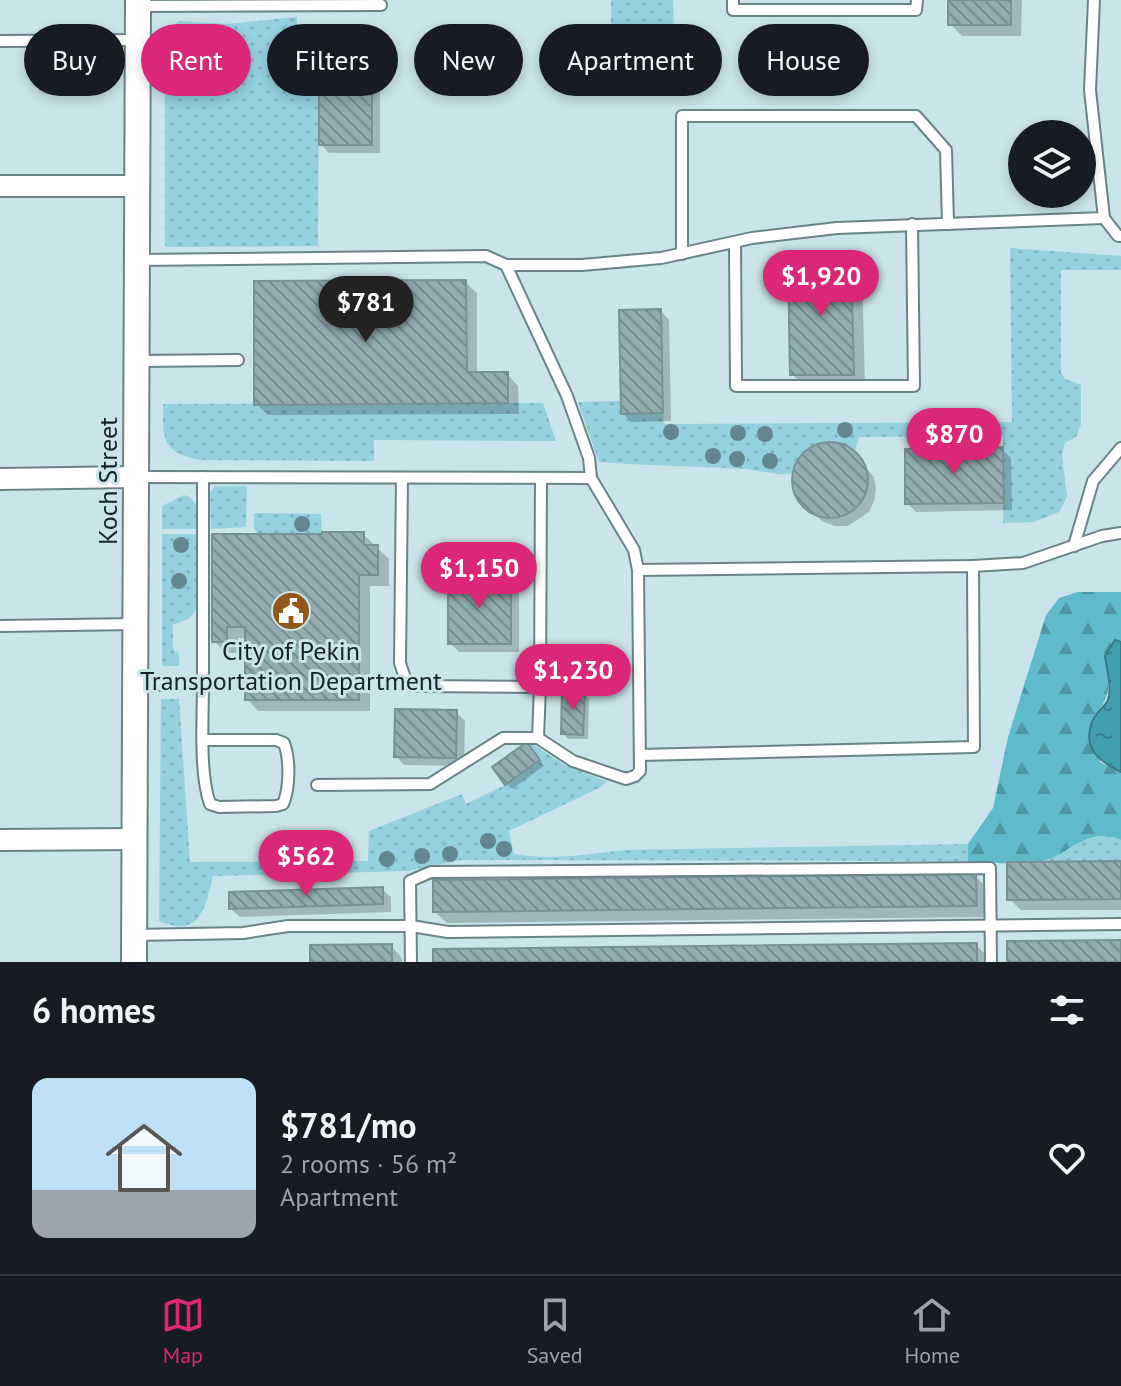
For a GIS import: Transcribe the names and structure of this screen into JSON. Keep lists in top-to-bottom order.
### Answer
{
  "streets": {
    "street": ["Koch Street"]
  },
  "places": {
    "public building": ["City of Pekin Transportation Department"]
  },
  "page": {
    "chip": [
      "Buy",
      "Rent",
      "Filters",
      "New",
      "Apartment",
      "House"
    ],
    "price": [
      "$1,920",
      "$781",
      "$870",
      "$1,150",
      "$1,230",
      "$562"
    ],
    "heading": "6 homes",
    "list": [
      {
        "name": "$781/mo",
        "note": "2 rooms · 56 m² · Apartment"
      }
    ],
    "tabs": ["Map", "Saved", "Home"]
  }
}
